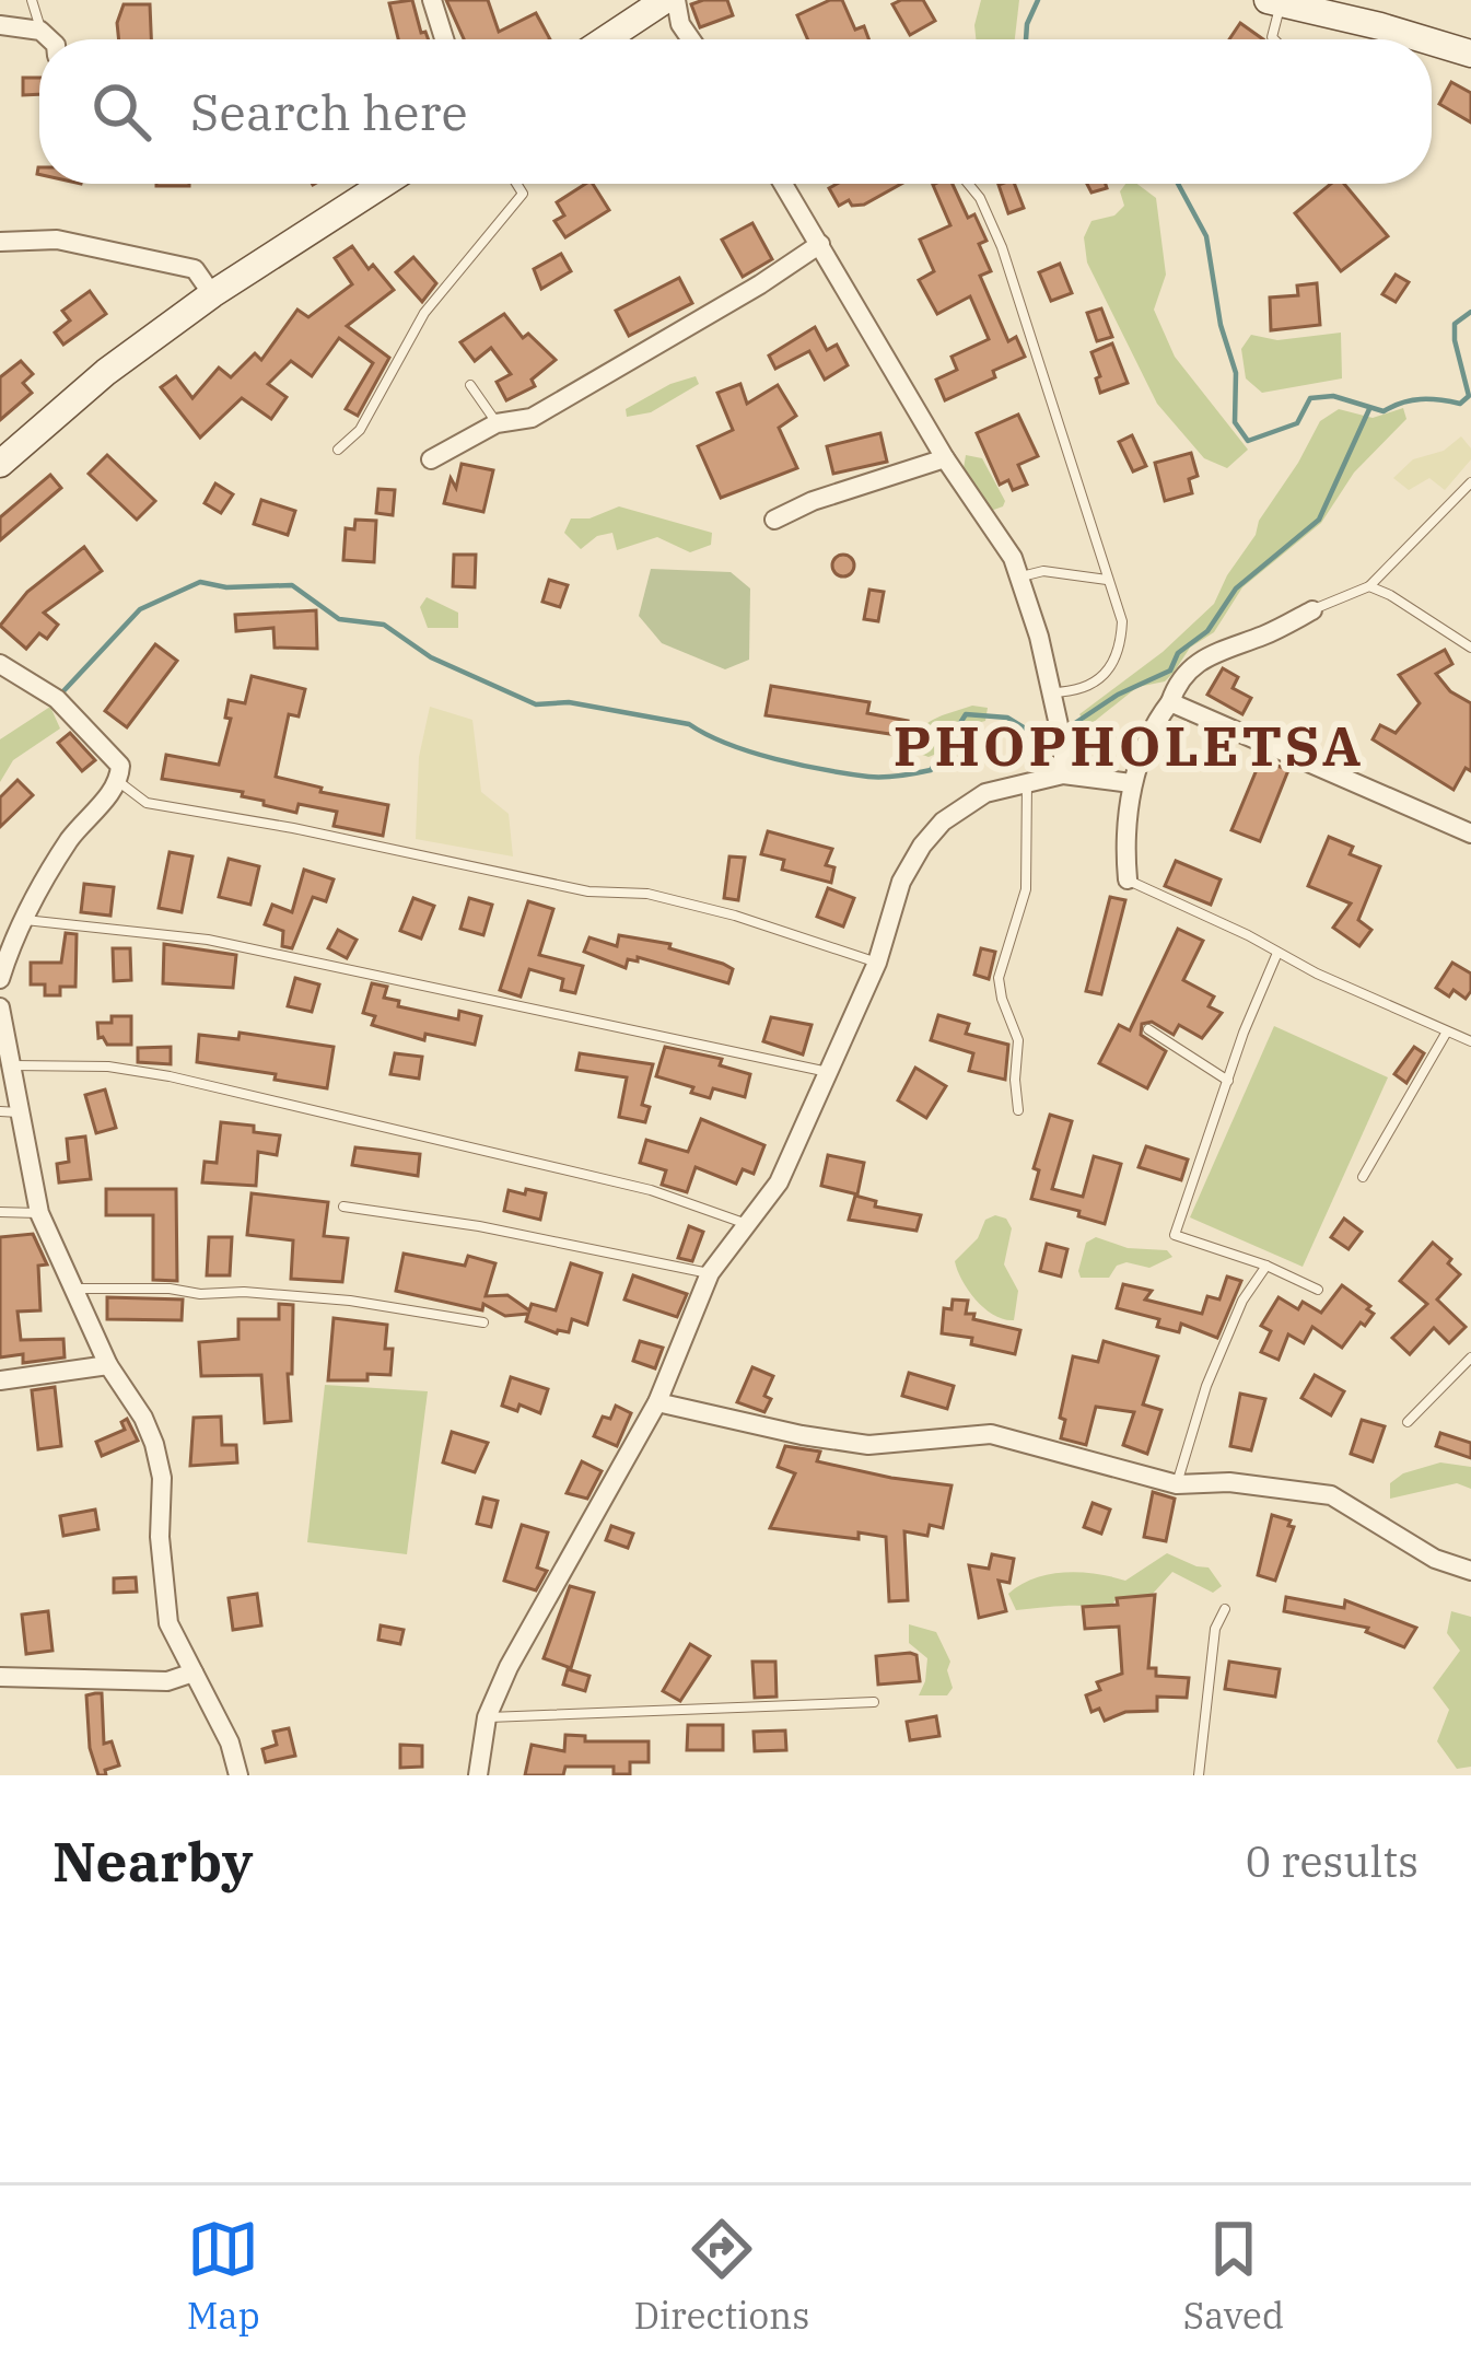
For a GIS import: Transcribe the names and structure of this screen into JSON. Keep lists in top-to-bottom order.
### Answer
{
  "districts": ["PHOPHOLETSA"],
  "page": {
    "search": "Search here",
    "heading": ["Nearby", "0 results"],
    "nav": ["Map", "Directions", "Saved"]
  }
}
